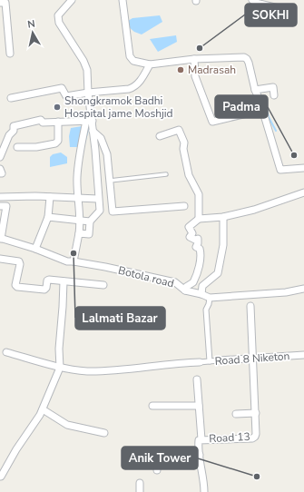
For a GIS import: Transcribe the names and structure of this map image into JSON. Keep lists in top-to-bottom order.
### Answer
{
  "streets": {
    "street": ["Botola road", "Road 8 Niketon", "Road 13"]
  },
  "crossings": [
    ["Road 8 Niketon", "Road 13"]
  ],
  "places": [
    "SOKHI",
    "Madrasah",
    "Shongkramok Badhi Hospital jame Moshjid",
    "Padma",
    "Lalmati Bazar",
    "Anik Tower"
  ],
  "north": "top"
}
